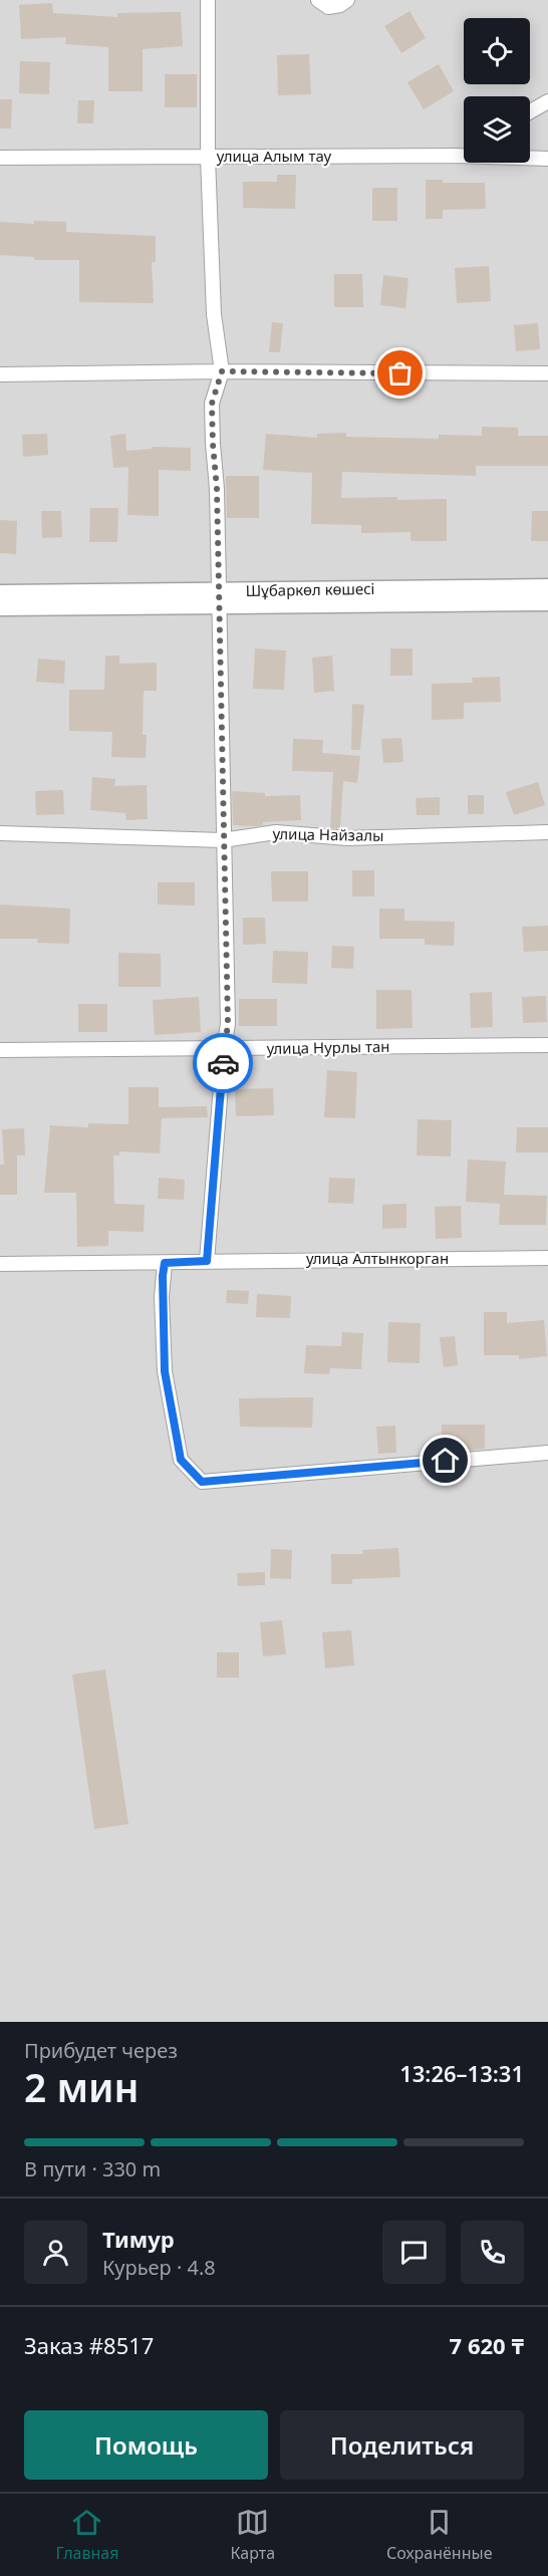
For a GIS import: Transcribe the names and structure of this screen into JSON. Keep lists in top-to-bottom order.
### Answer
{
  "streets": {
    "street": [
      "улица Алым тау",
      "Шұбаркөл көшесі",
      "улица Найзалы",
      "улица Нурлы тан",
      "улица Алтынкорган"
    ]
  },
  "page": {
    "heading": ["2 мин", "Прибудет через", "13:26–13:31"],
    "panel": [
      "Тимур",
      "Курьер · 4.8",
      "Заказ #8517",
      "7 620 ₸"
    ],
    "bar": "В пути · 330 m",
    "buttons": ["Помощь", "Поделиться"],
    "tabs": ["Главная", "Карта", "Сохранённые"]
  }
}
